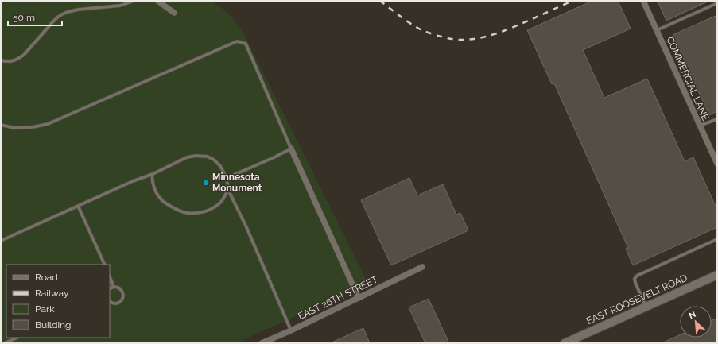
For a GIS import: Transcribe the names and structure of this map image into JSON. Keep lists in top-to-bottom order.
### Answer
{
  "streets": {
    "main road": ["EAST ROOSEVELT ROAD"],
    "street": ["COMMERCIAL LANE", "EAST 26TH STREET"]
  },
  "places": ["Minnesota Monument"],
  "legend": [
    "Road",
    "Railway",
    "Park",
    "Building"
  ],
  "scale_bar": "50 m",
  "north": "top left"
}
